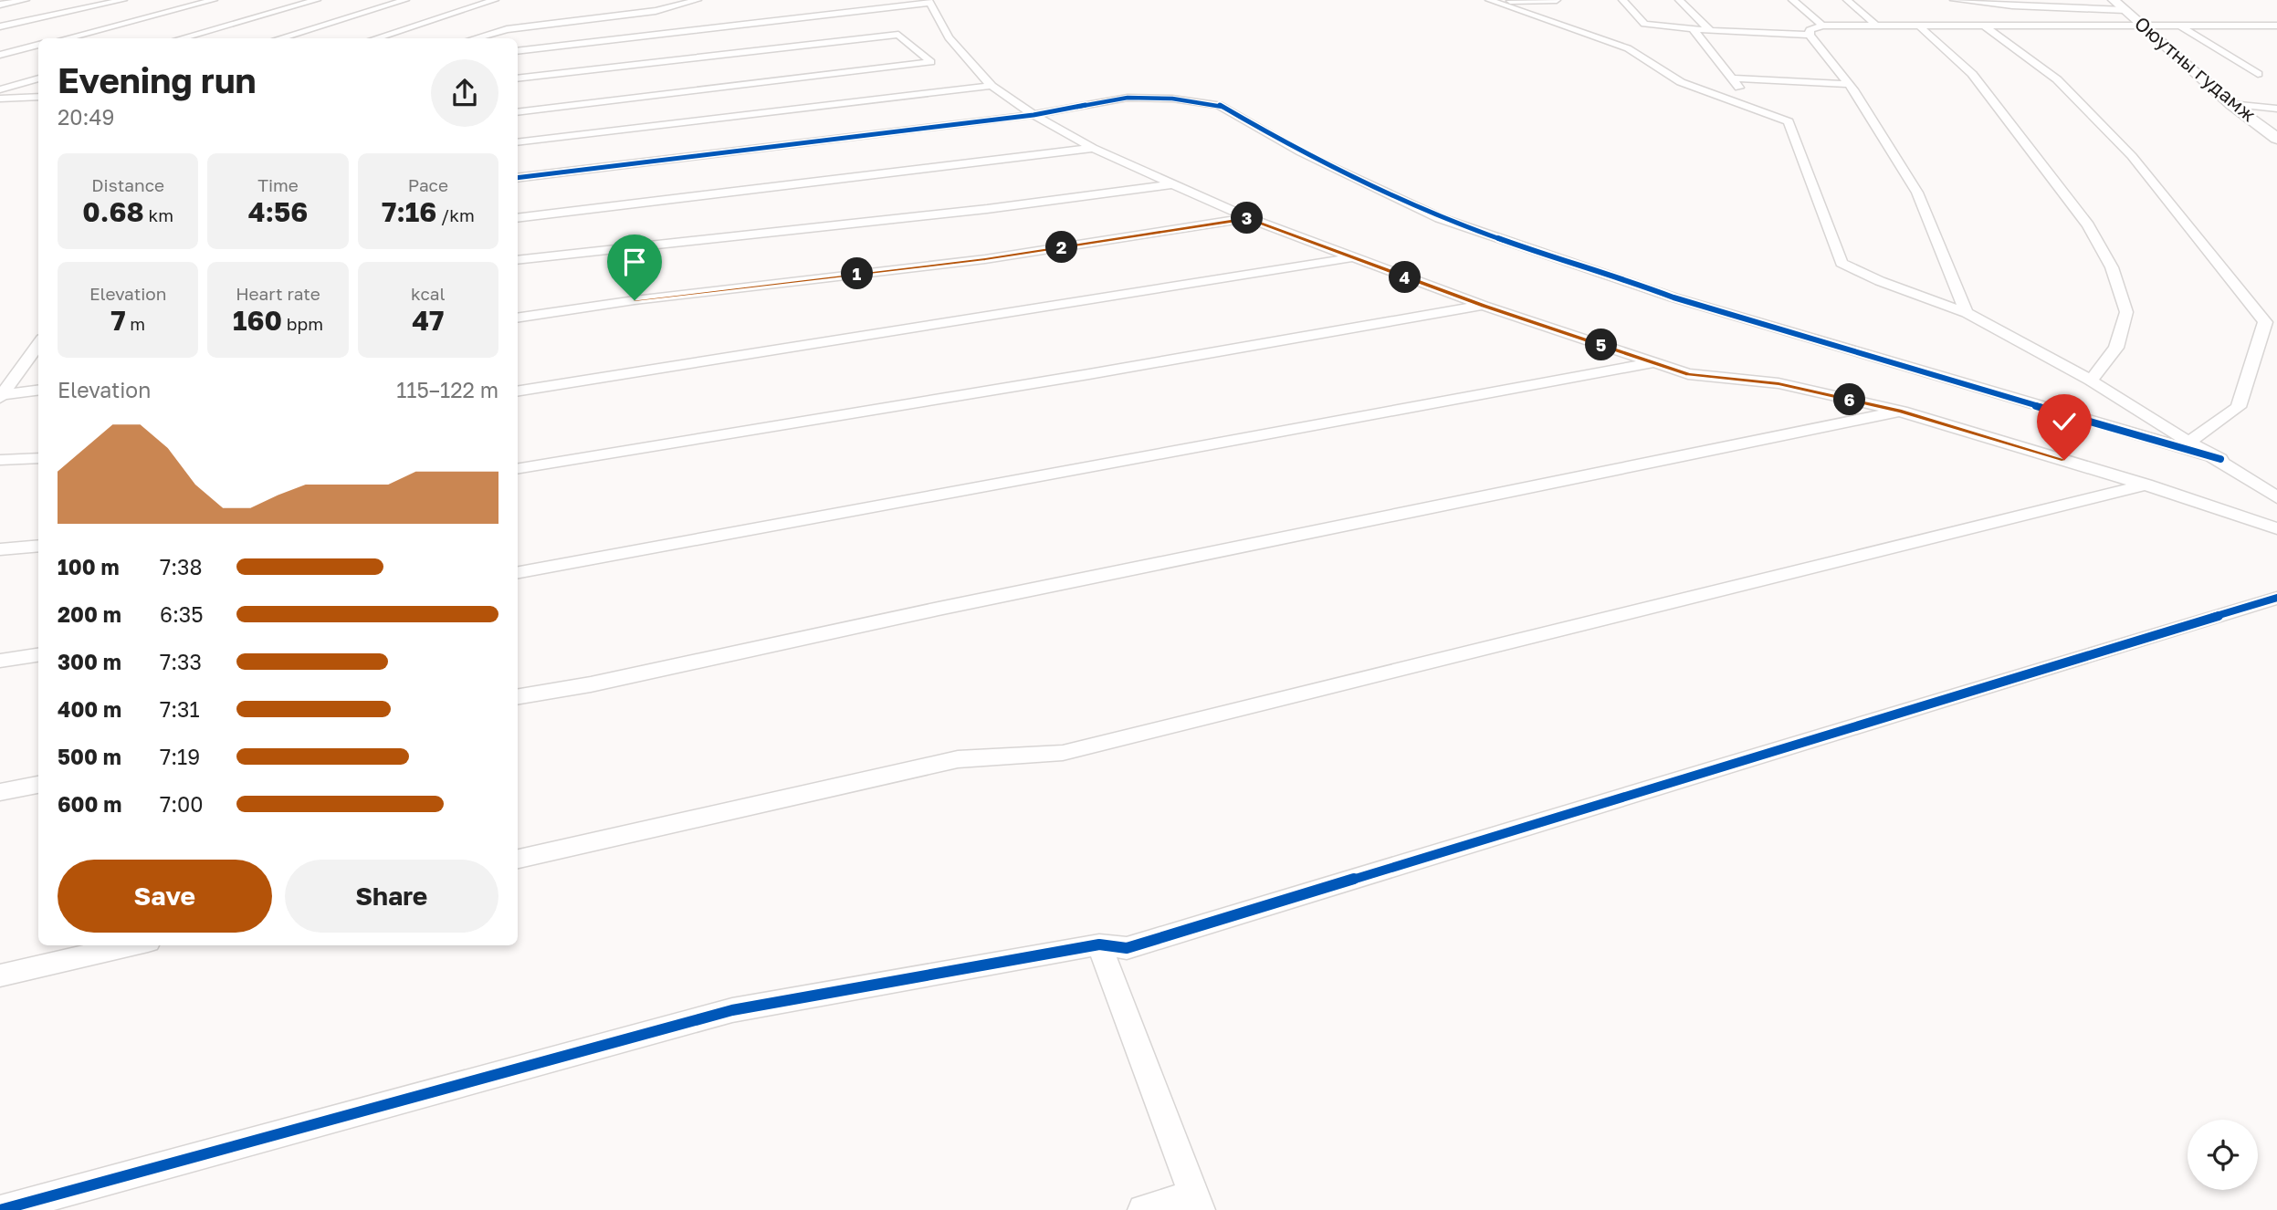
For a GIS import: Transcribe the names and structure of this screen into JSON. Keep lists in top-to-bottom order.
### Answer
{
  "streets": {
    "street": ["Оюутны гудамж"]
  },
  "page": {
    "heading": ["Evening run", "20:49"],
    "stats": [
      ["Distance", "0.68 km"],
      ["Time", "4:56"],
      ["Pace", "7:16 /km"],
      ["Elevation", "7 m"],
      ["Heart rate", "160 bpm"],
      ["kcal", "47"]
    ],
    "pins": [
      "3",
      "2",
      "1",
      "4",
      "5",
      "6"
    ],
    "chart": ["Elevation", "115–122 m"],
    "list": [
      {
        "name": "100 m",
        "note": "7:38"
      },
      {
        "name": "200 m",
        "note": "6:35"
      },
      {
        "name": "300 m",
        "note": "7:33"
      },
      {
        "name": "400 m",
        "note": "7:31"
      },
      {
        "name": "500 m",
        "note": "7:19"
      },
      {
        "name": "600 m",
        "note": "7:00"
      }
    ],
    "buttons": ["Save", "Share"]
  }
}
